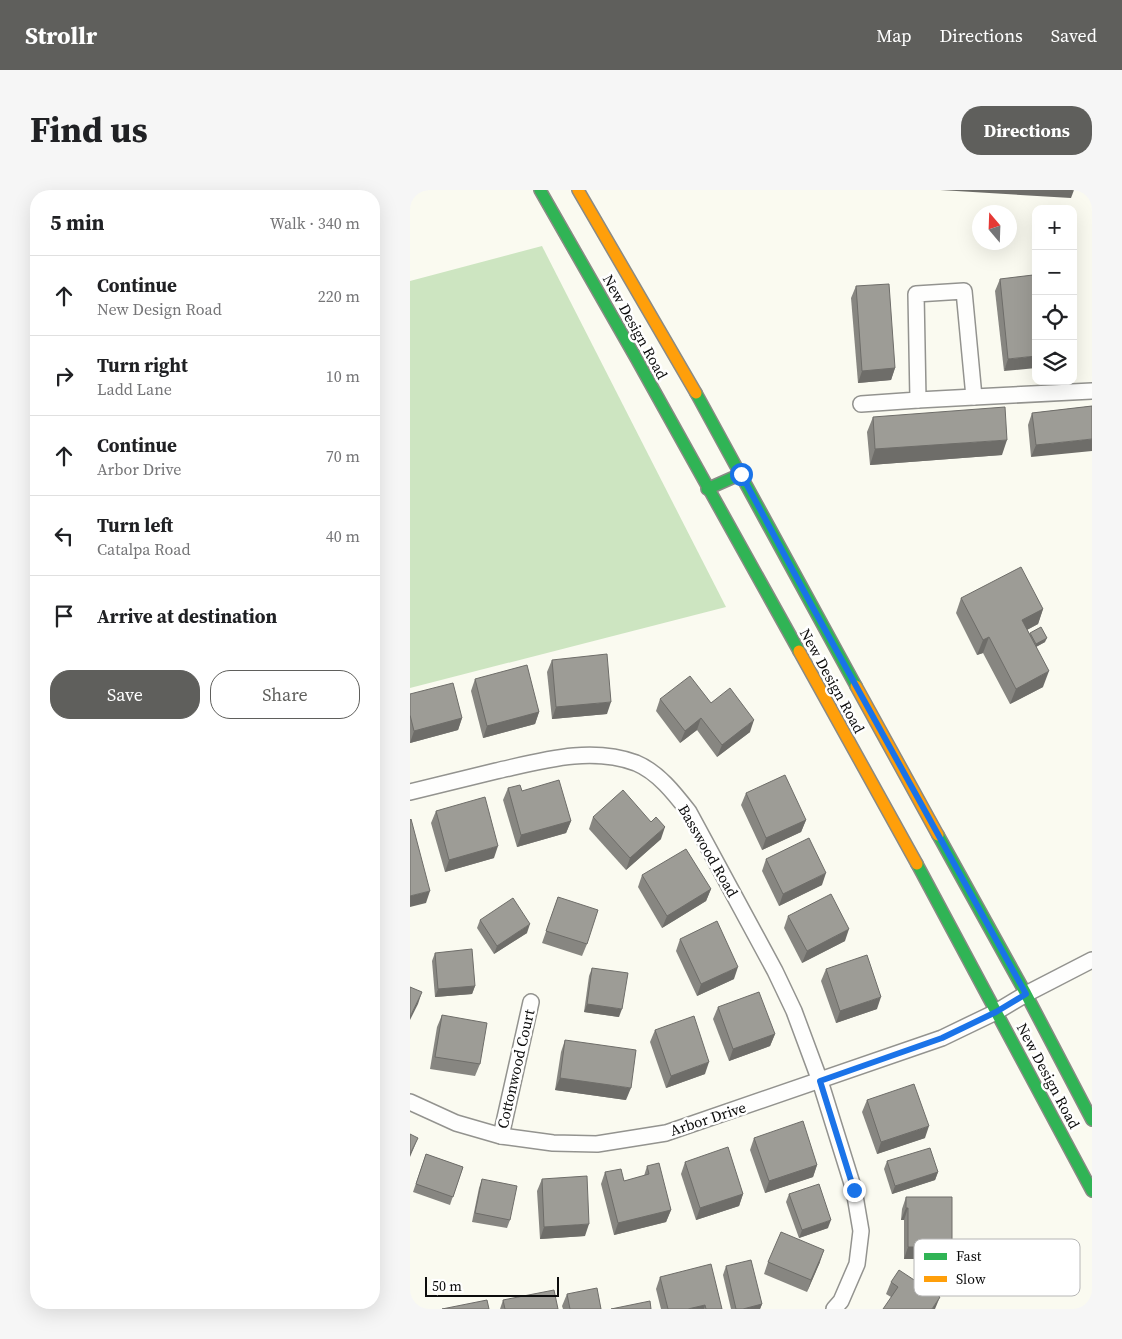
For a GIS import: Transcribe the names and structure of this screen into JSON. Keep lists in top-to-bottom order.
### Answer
{
  "streets": {
    "main road": ["New Design Road"],
    "street": ["Basswood Road", "Cottonwood Court", "Arbor Drive"]
  },
  "crossings": [
    ["New Design Road", "Arbor Drive"],
    ["Basswood Road", "Arbor Drive"],
    ["Cottonwood Court", "Arbor Drive"]
  ],
  "legend": ["Fast", "Slow"],
  "scale_bar": "50 m",
  "north": "top",
  "page": {
    "header": "Strollr",
    "nav": ["Map", "Directions", "Saved"],
    "title": "Find us",
    "buttons": [
      "Directions",
      ["Save", "Share"]
    ],
    "heading": ["5 min", "Walk · 340 m"],
    "map_buttons": ["+", "−"],
    "list": [
      ["Continue", "New Design Road", "220 m"],
      ["Turn right", "Ladd Lane", "10 m"],
      ["Continue", "Arbor Drive", "70 m"],
      ["Turn left", "Catalpa Road", "40 m"],
      "Arrive at destination"
    ],
    "scale": "50 m"
  }
}
